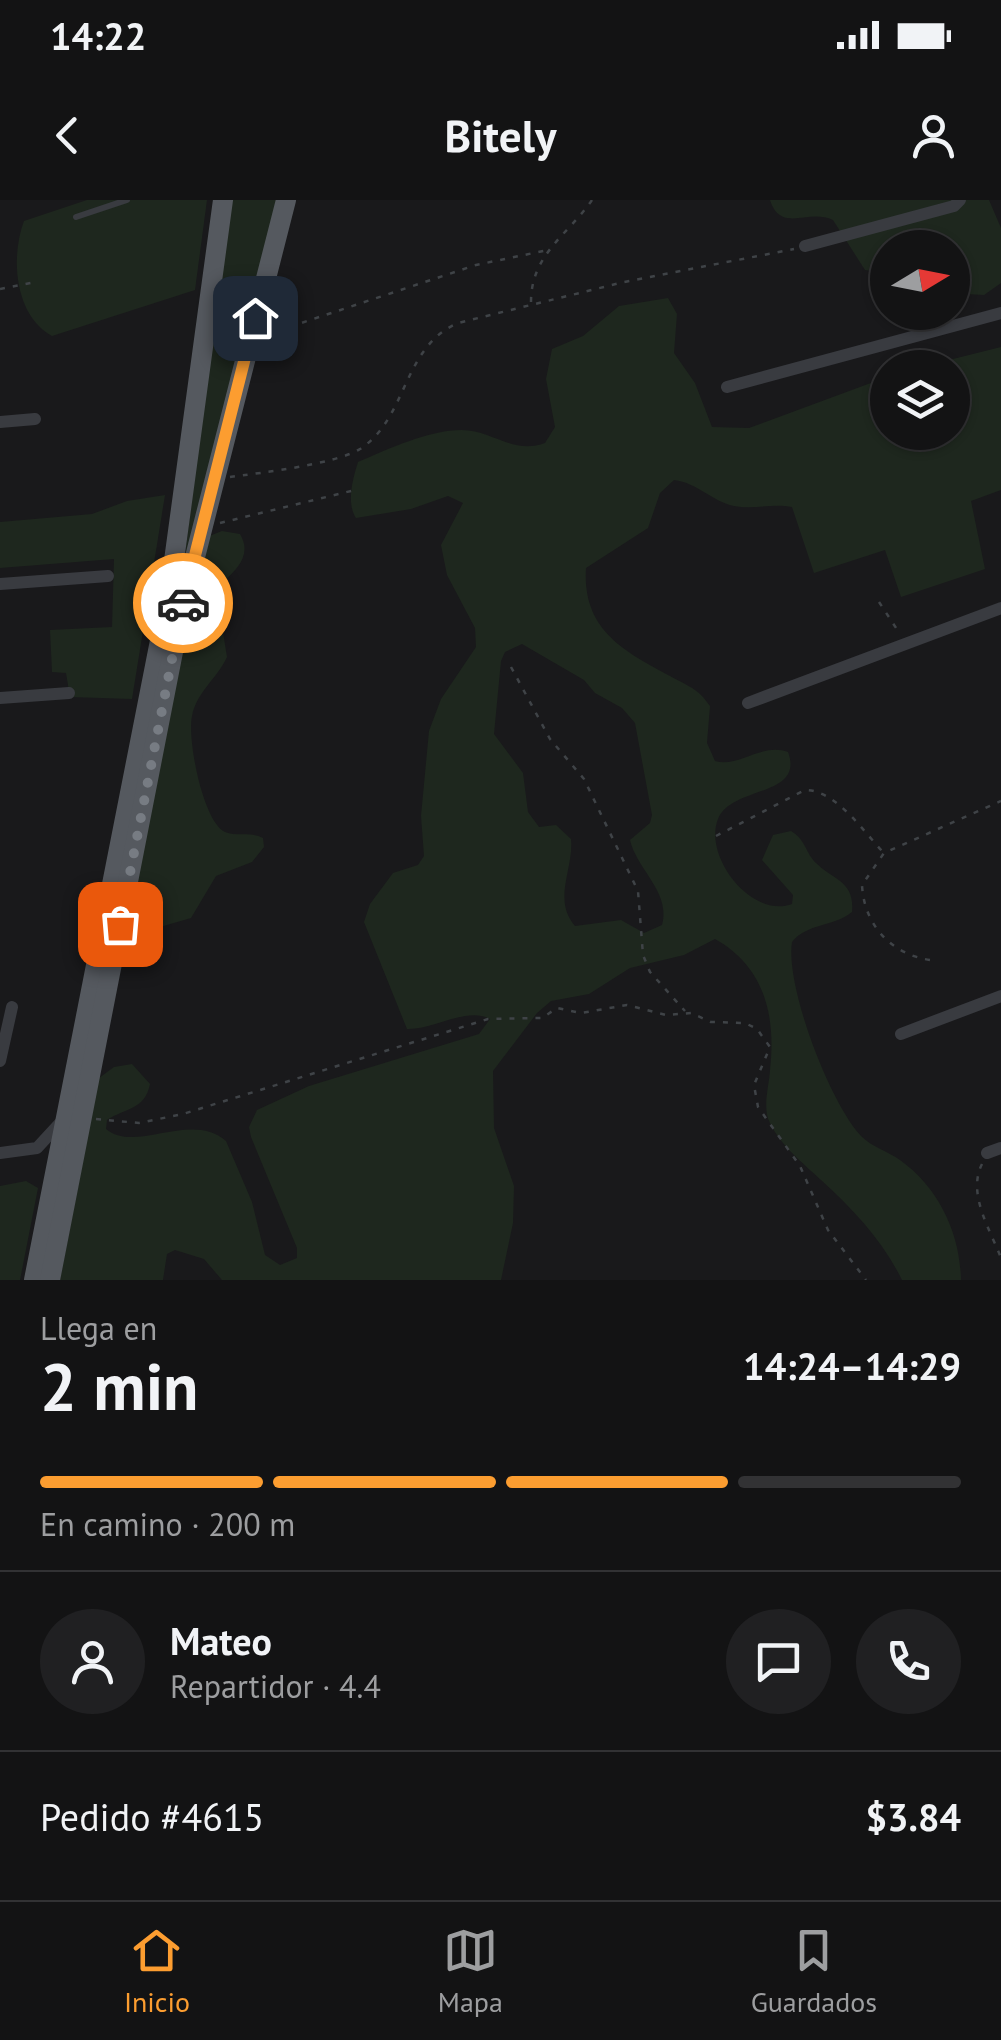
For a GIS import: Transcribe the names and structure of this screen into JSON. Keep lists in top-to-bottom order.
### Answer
{
  "north": "right",
  "page": {
    "status": "14:22",
    "header": "Bitely",
    "heading": ["2 min", "Llega en", "14:24–14:29"],
    "panel": [
      "Mateo",
      "Repartidor · 4.4",
      "Pedido #4615",
      "$3.84"
    ],
    "bar": "En camino · 200 m",
    "tabs": ["Inicio", "Mapa", "Guardados"]
  }
}
